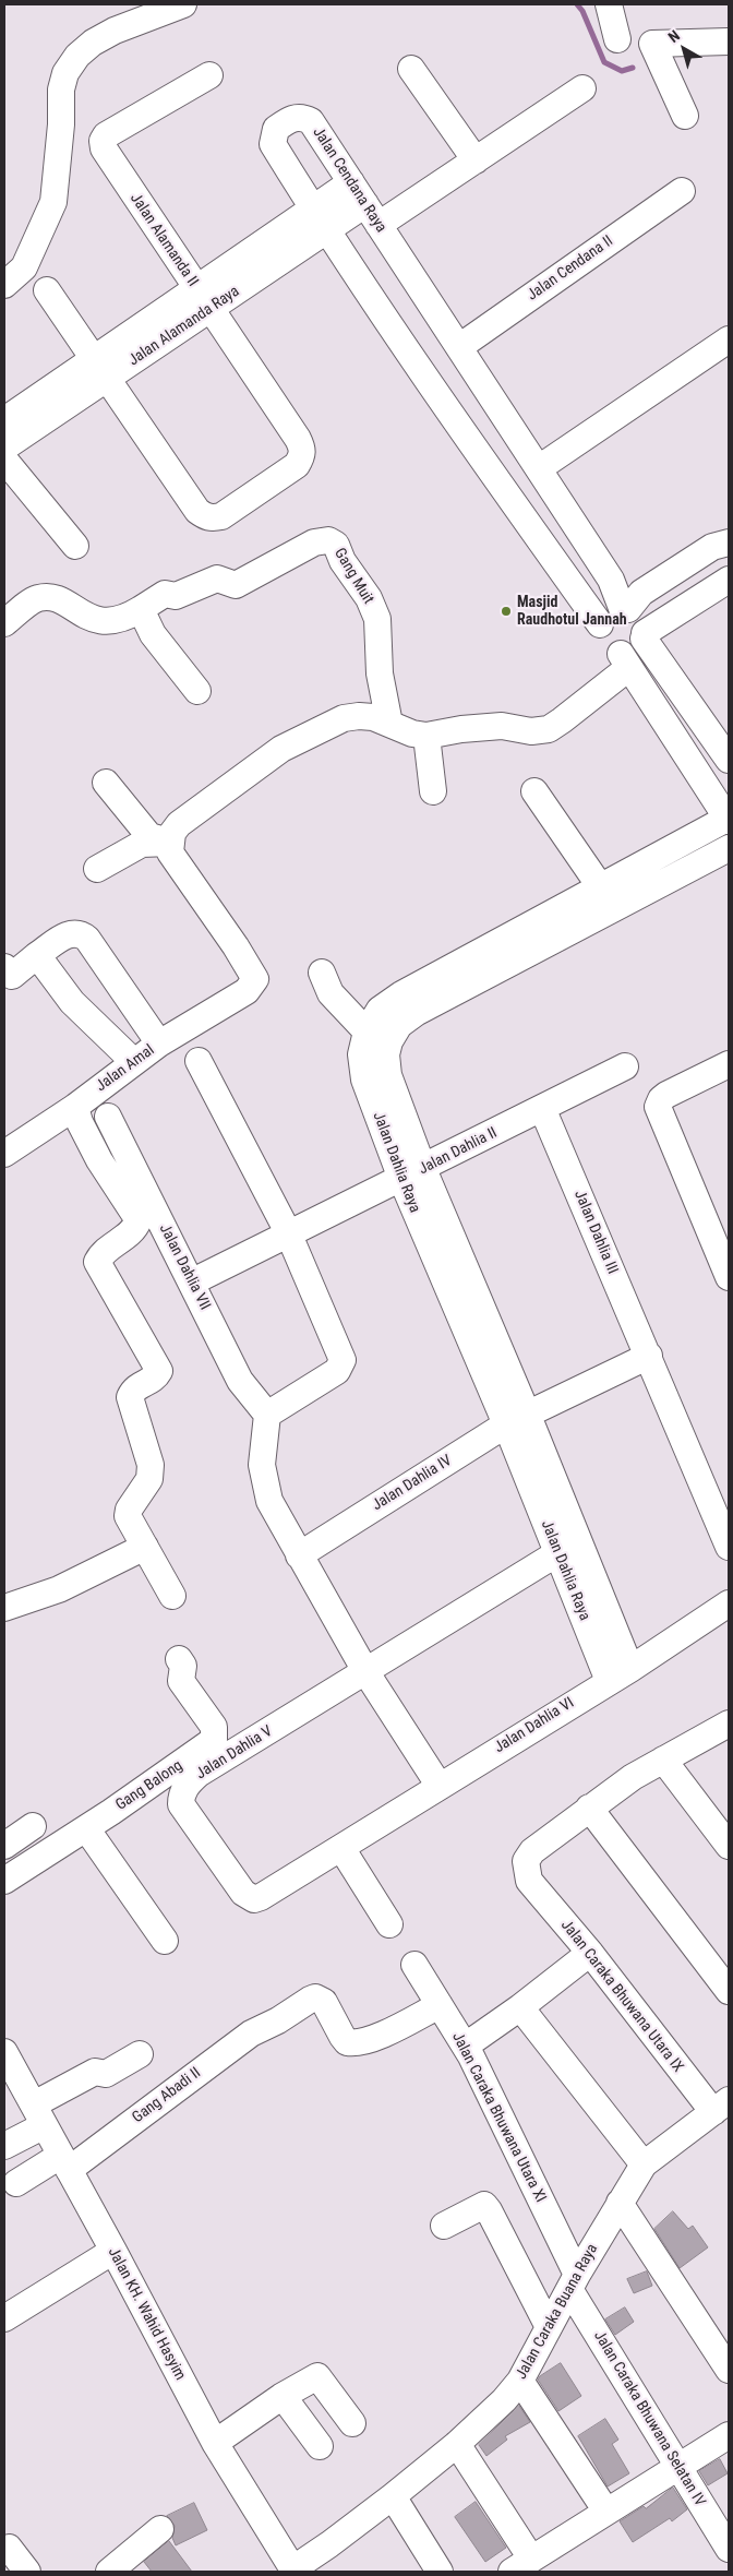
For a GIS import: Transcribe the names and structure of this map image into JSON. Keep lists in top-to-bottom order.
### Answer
{
  "streets": {
    "street": [
      "Jalan Cendana Raya",
      "Jalan Alamanda II",
      "Jalan Cendana II",
      "Jalan Alamanda Raya",
      "Gang Muit",
      "Jalan Amal",
      "Jalan Dahlia II",
      "Jalan Dahlia Raya",
      "Jalan Dahlia III",
      "Jalan Dahlia VII",
      "Jalan Dahlia IV",
      "Jalan Dahlia VI",
      "Jalan Dahlia V",
      "Gang Balong",
      "Jalan Caraka Bhuwana Utara IX",
      "Gang Abadi II",
      "Jalan Caraka Bhuwana Utara XI",
      "Jalan Caraka Buana Raya",
      "Jalan KH. Wahid Hasyim",
      "Jalan Caraka Bhuwana Selatan IV"
    ]
  },
  "crossings": [
    ["Jalan Cendana Raya", "Jalan Cendana II"],
    ["Jalan Cendana Raya", "Jalan Alamanda Raya"],
    ["Jalan Cendana Raya", "Jalan Dahlia Raya"],
    ["Jalan Alamanda II", "Jalan Alamanda Raya"],
    ["Jalan Dahlia II", "Jalan Dahlia Raya"],
    ["Jalan Dahlia II", "Jalan Dahlia III"],
    ["Jalan Dahlia II", "Jalan Dahlia VII"],
    ["Jalan Dahlia Raya", "Jalan Dahlia IV"],
    ["Jalan Dahlia Raya", "Jalan Dahlia VI"],
    ["Jalan Dahlia Raya", "Jalan Dahlia V"],
    ["Jalan Dahlia VI", "Jalan Dahlia V"],
    ["Jalan Caraka Bhuwana Utara IX", "Jalan Caraka Buana Raya"],
    ["Gang Abadi II", "Jalan Caraka Bhuwana Utara XI"],
    ["Gang Abadi II", "Jalan KH. Wahid Hasyim"],
    ["Jalan Caraka Bhuwana Utara XI", "Jalan Caraka Buana Raya"],
    ["Jalan Caraka Bhuwana Utara XI", "Jalan Caraka Bhuwana Selatan IV"],
    ["Jalan Caraka Buana Raya", "Jalan KH. Wahid Hasyim"],
    ["Jalan Caraka Buana Raya", "Jalan Caraka Bhuwana Selatan IV"]
  ],
  "places": ["Masjid Raudhotul Jannah"],
  "north": "top left"
}
